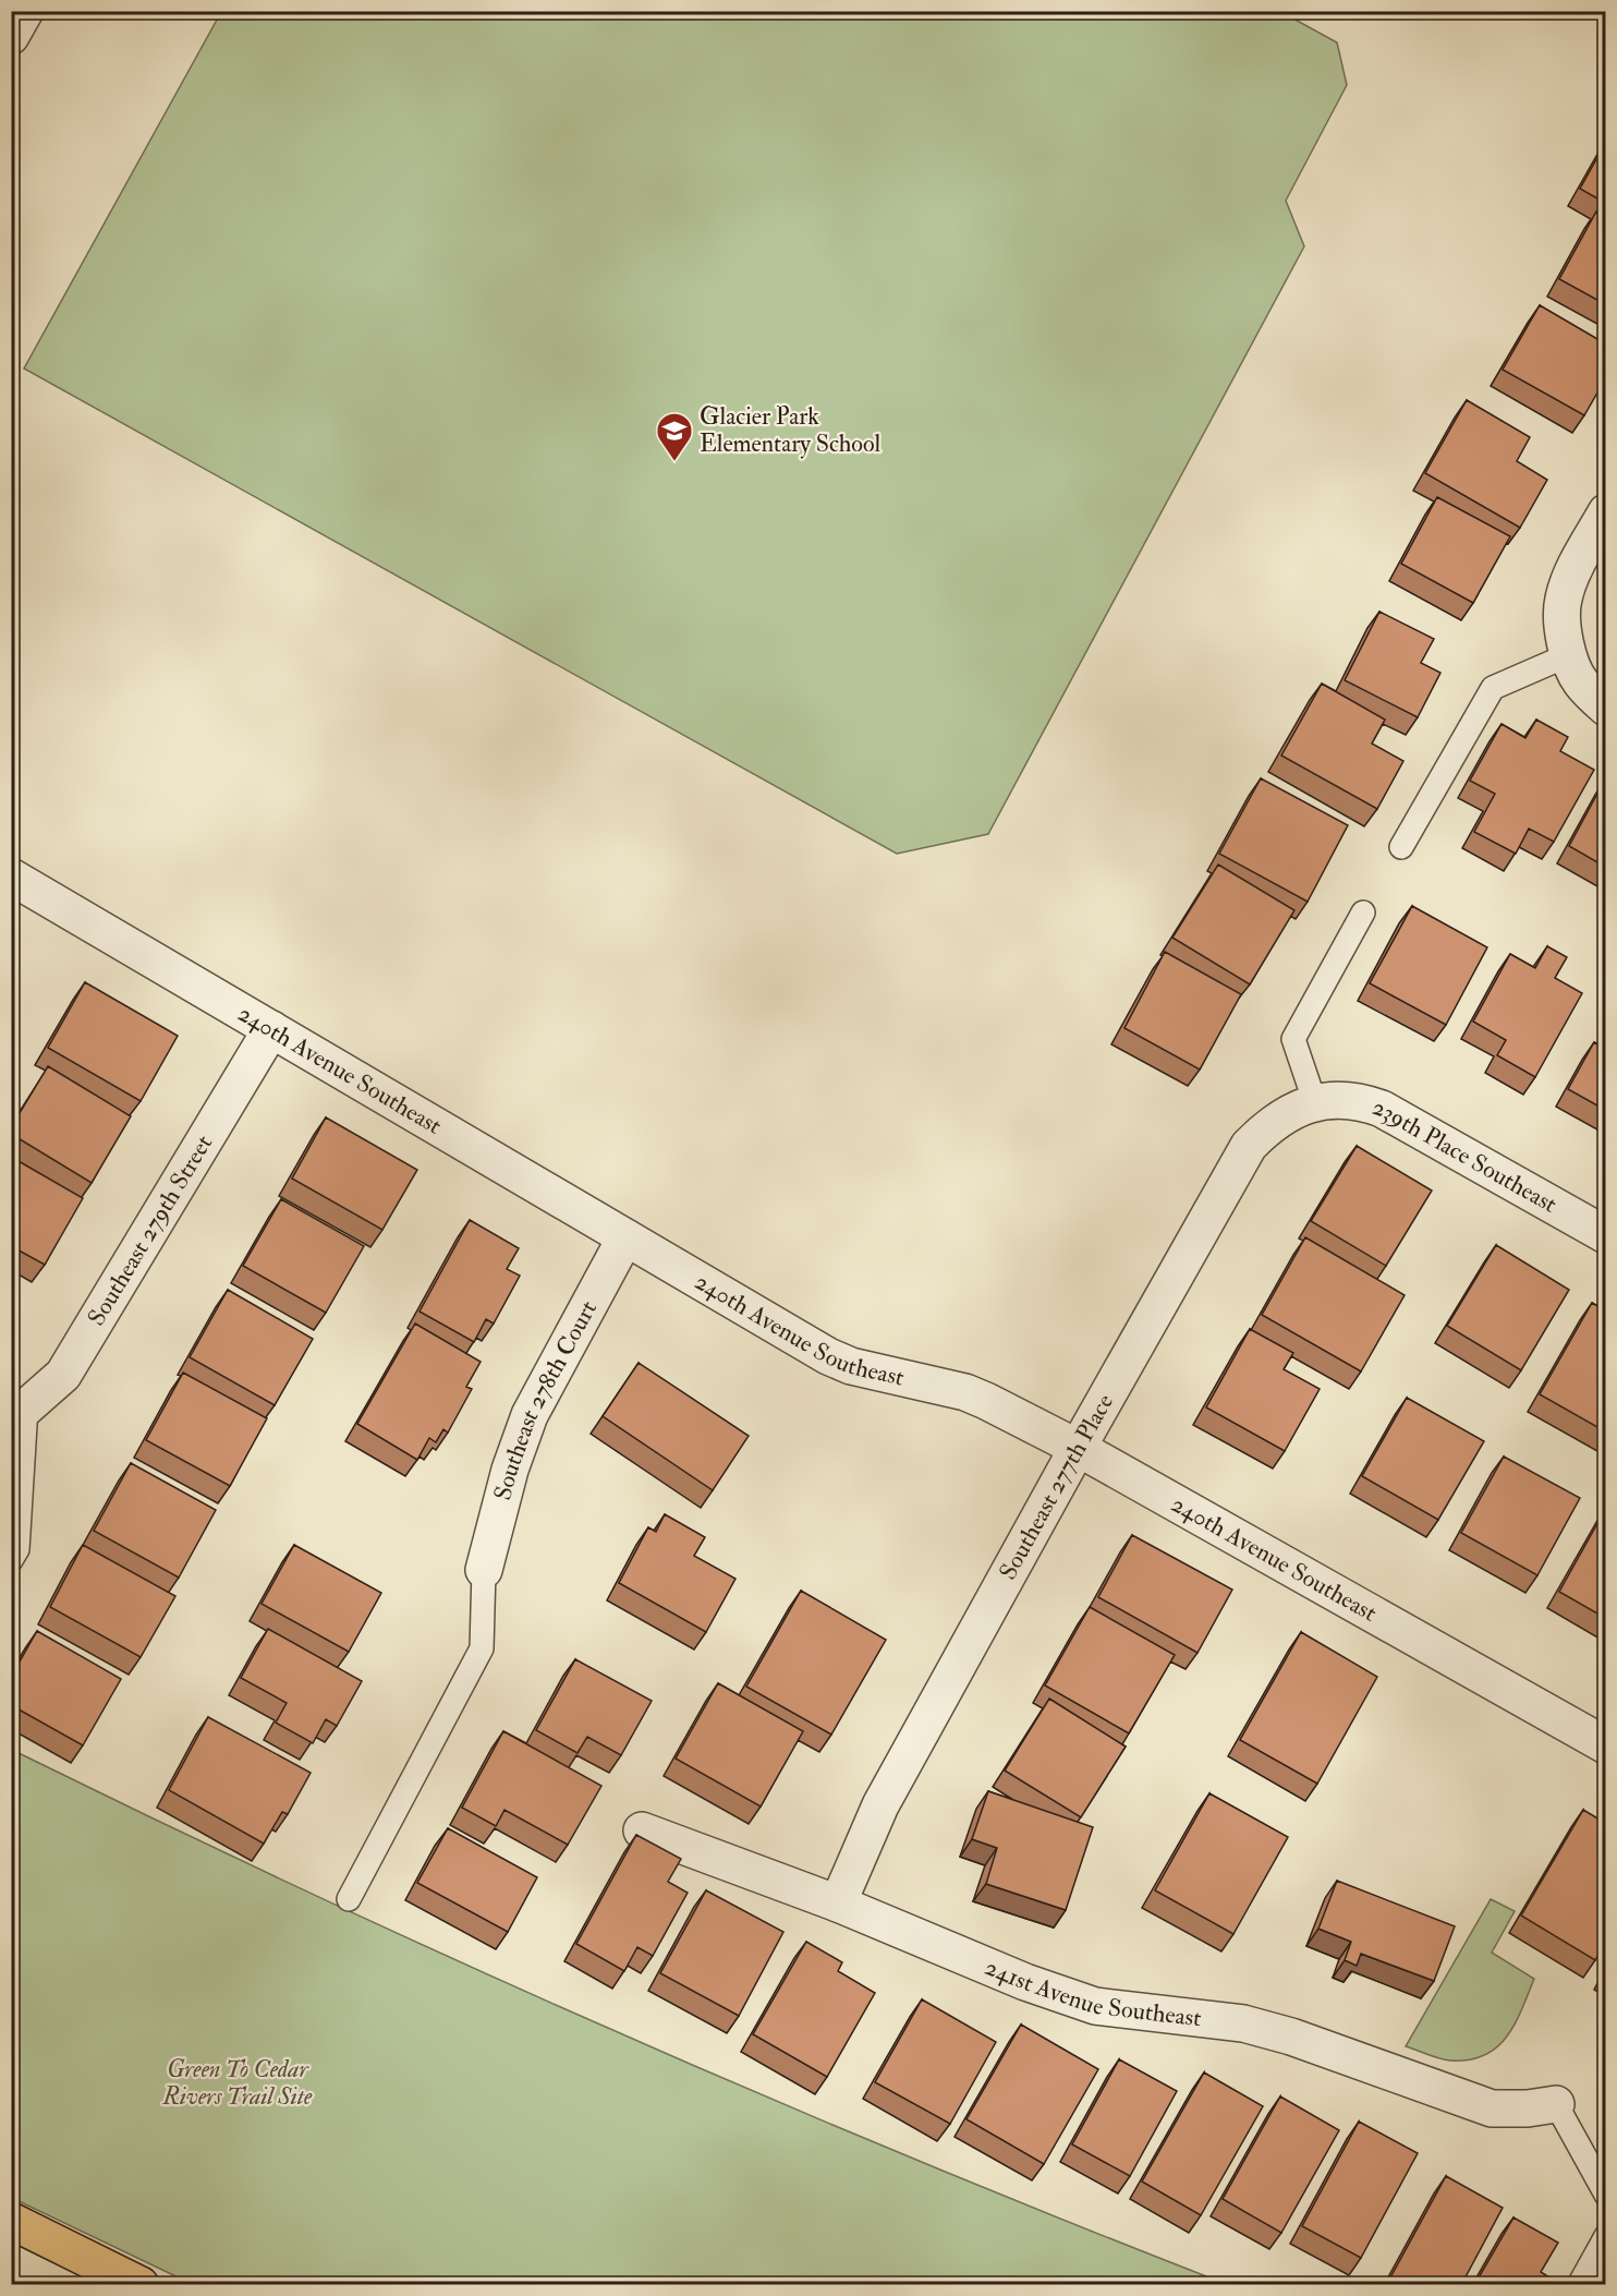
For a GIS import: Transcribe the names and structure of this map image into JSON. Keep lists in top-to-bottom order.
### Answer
{
  "streets": {
    "street": [
      "240th Avenue Southeast",
      "239th Place Southeast",
      "Southeast 279th Street",
      "Southeast 278th Court",
      "Southeast 277th Place",
      "241st Avenue Southeast"
    ]
  },
  "crossings": [
    ["240th Avenue Southeast", "Southeast 279th Street"],
    ["240th Avenue Southeast", "Southeast 278th Court"],
    ["240th Avenue Southeast", "Southeast 277th Place"],
    ["239th Place Southeast", "Southeast 277th Place"],
    ["Southeast 277th Place", "241st Avenue Southeast"]
  ],
  "parks": ["Green To Cedar Rivers Trail Site"],
  "places": {
    "school or university": ["Glacier Park Elementary School"]
  }
}
